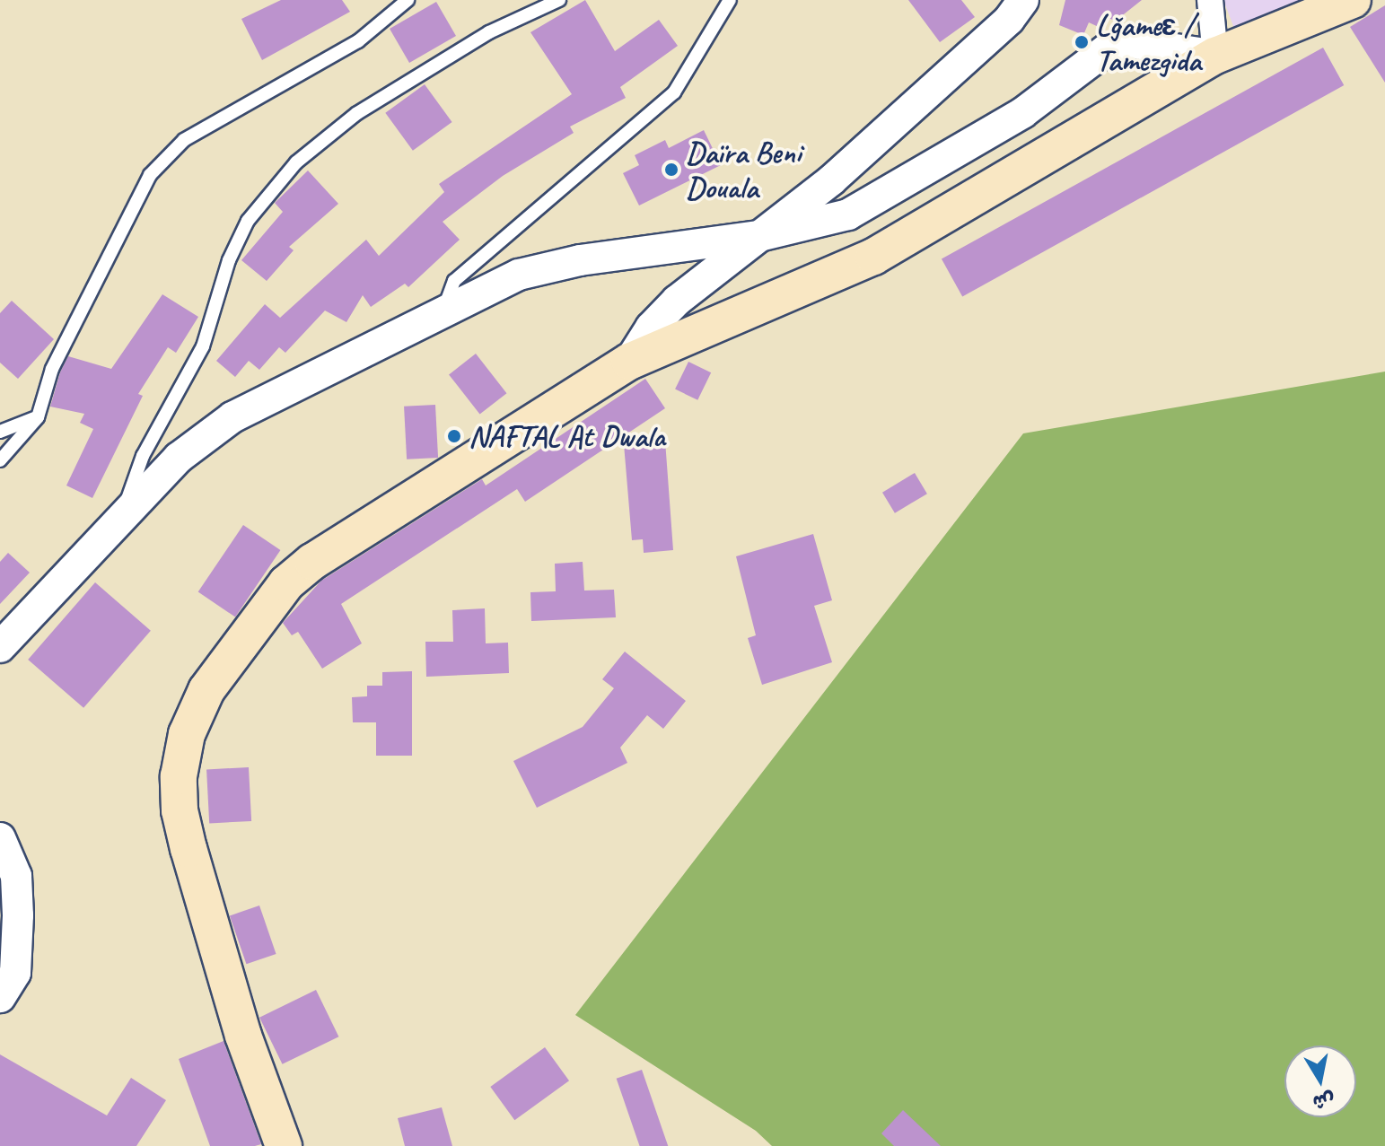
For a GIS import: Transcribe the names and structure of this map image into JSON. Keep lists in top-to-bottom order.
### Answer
{
  "places": ["Lǧameɛ / Tamezgida", "Daïra Beni Douala", "NAFTAL At Dwala"],
  "north": "bottom"
}
